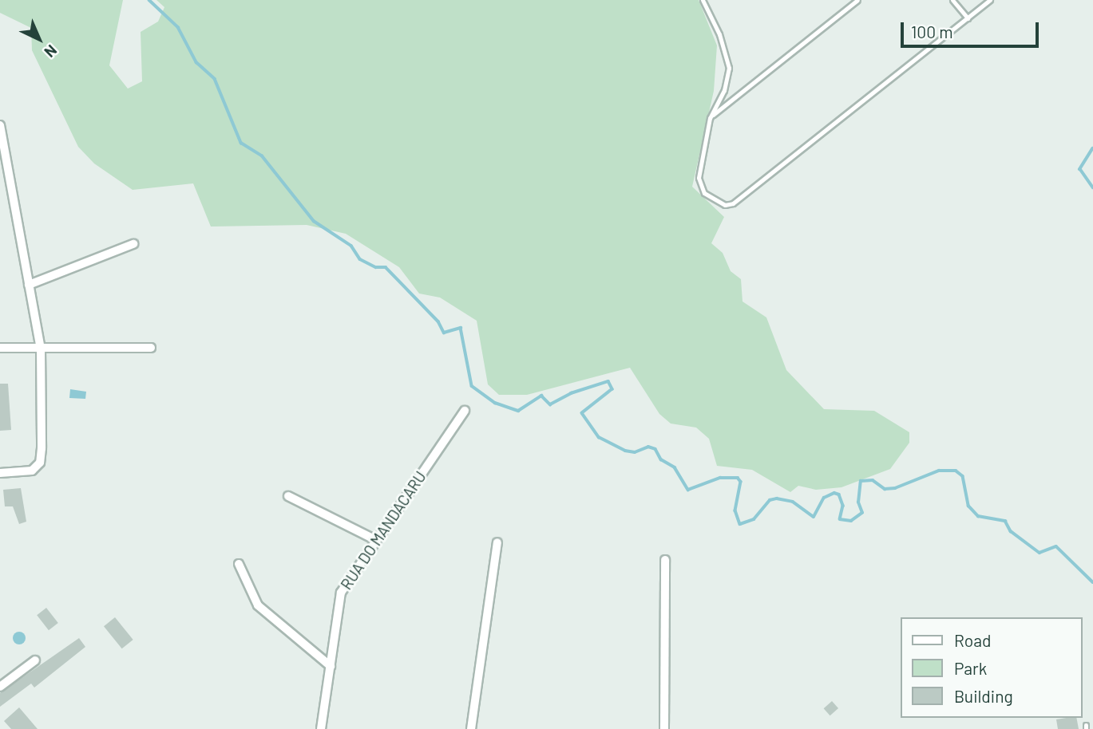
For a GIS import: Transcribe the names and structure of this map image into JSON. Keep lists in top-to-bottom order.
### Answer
{
  "streets": {
    "street": ["RUA DO MANDACARU"]
  },
  "legend": ["Road", "Park", "Building"],
  "scale_bar": "100 m",
  "north": "bottom right"
}
